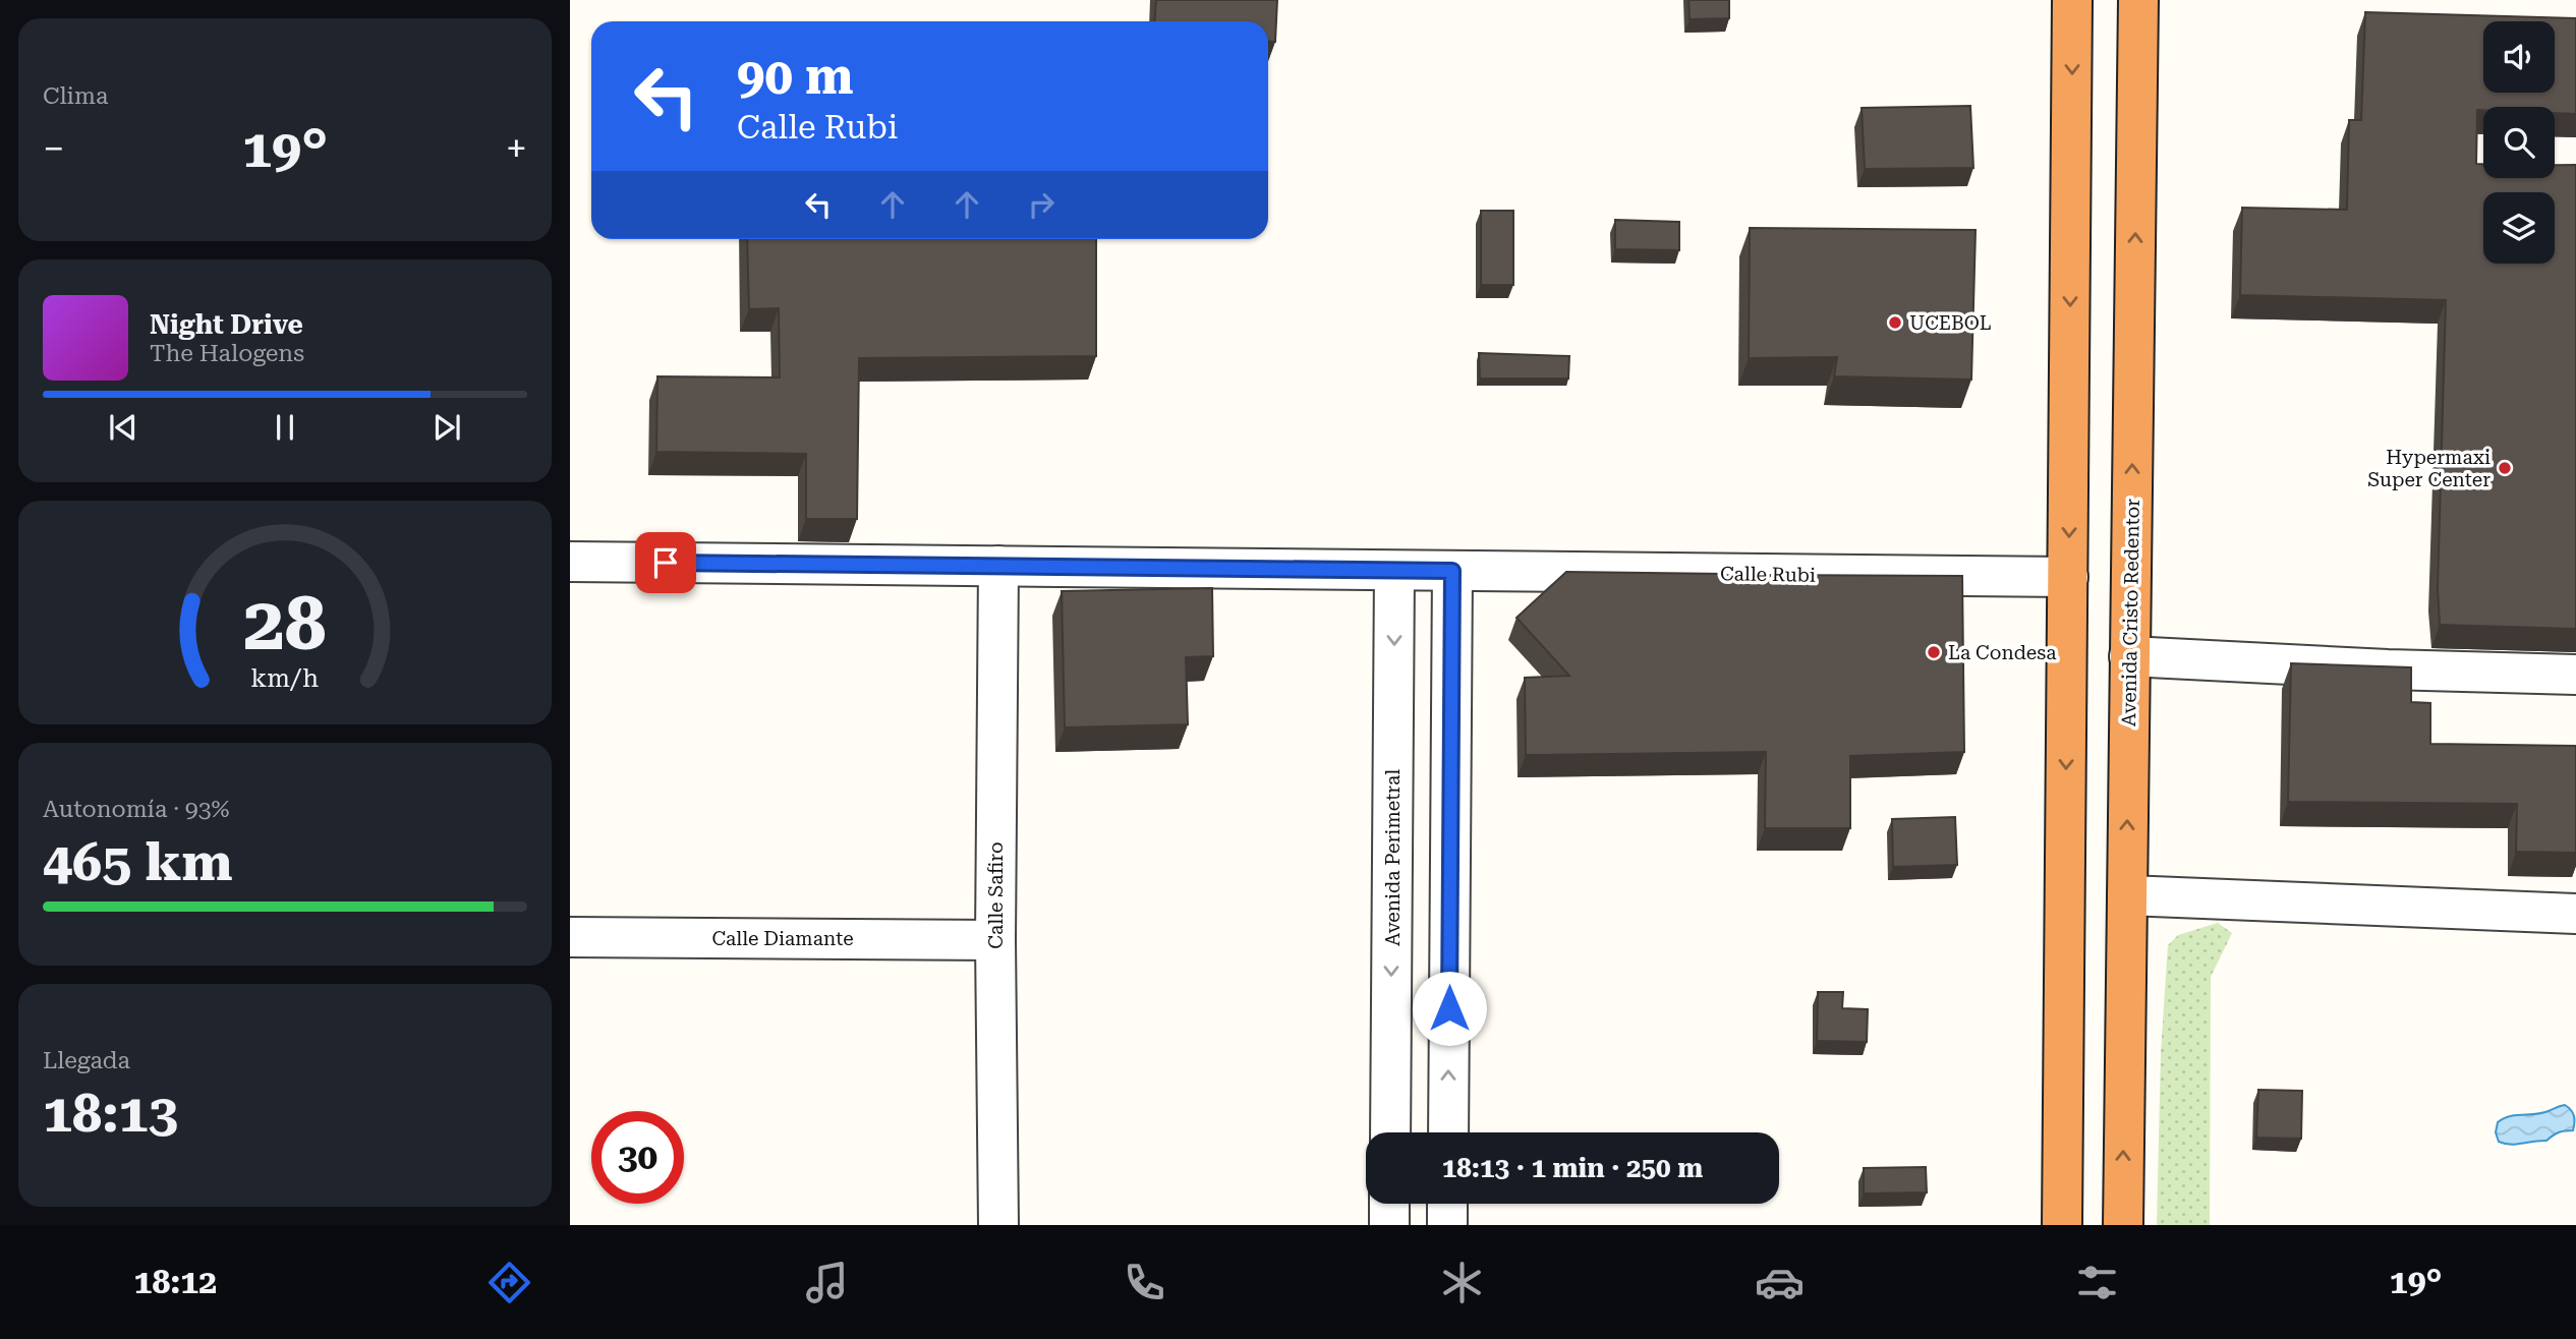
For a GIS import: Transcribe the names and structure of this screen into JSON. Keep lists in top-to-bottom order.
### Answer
{
  "streets": {
    "highway": ["Avenida Cristo Redentor"],
    "street": [
      "Calle Rubi",
      "Avenida Perimetral",
      "Calle Safiro",
      "Calle Diamante"
    ]
  },
  "crossings": [
    ["Calle Rubi", "Avenida Perimetral"],
    ["Calle Rubi", "Calle Safiro"],
    ["Calle Safiro", "Calle Diamante"]
  ],
  "places": ["UCEBOL", "Hypermaxi Super Center", "La Condesa"],
  "page": {
    "tile": [
      "Clima",
      ["Autonomía · 93%", "465 km"],
      ["Llegada", "18:13"]
    ],
    "turn": ["90 m", "Calle Rubi"],
    "heat": ["−", "19°", "+"],
    "song": ["Night Drive", "The Halogens"],
    "limit": "30",
    "trip": "18:13 · 1 min · 250 m",
    "tabs": ["18:12", "19°"],
    "gauge": ["28", "km/h"]
  }
}
